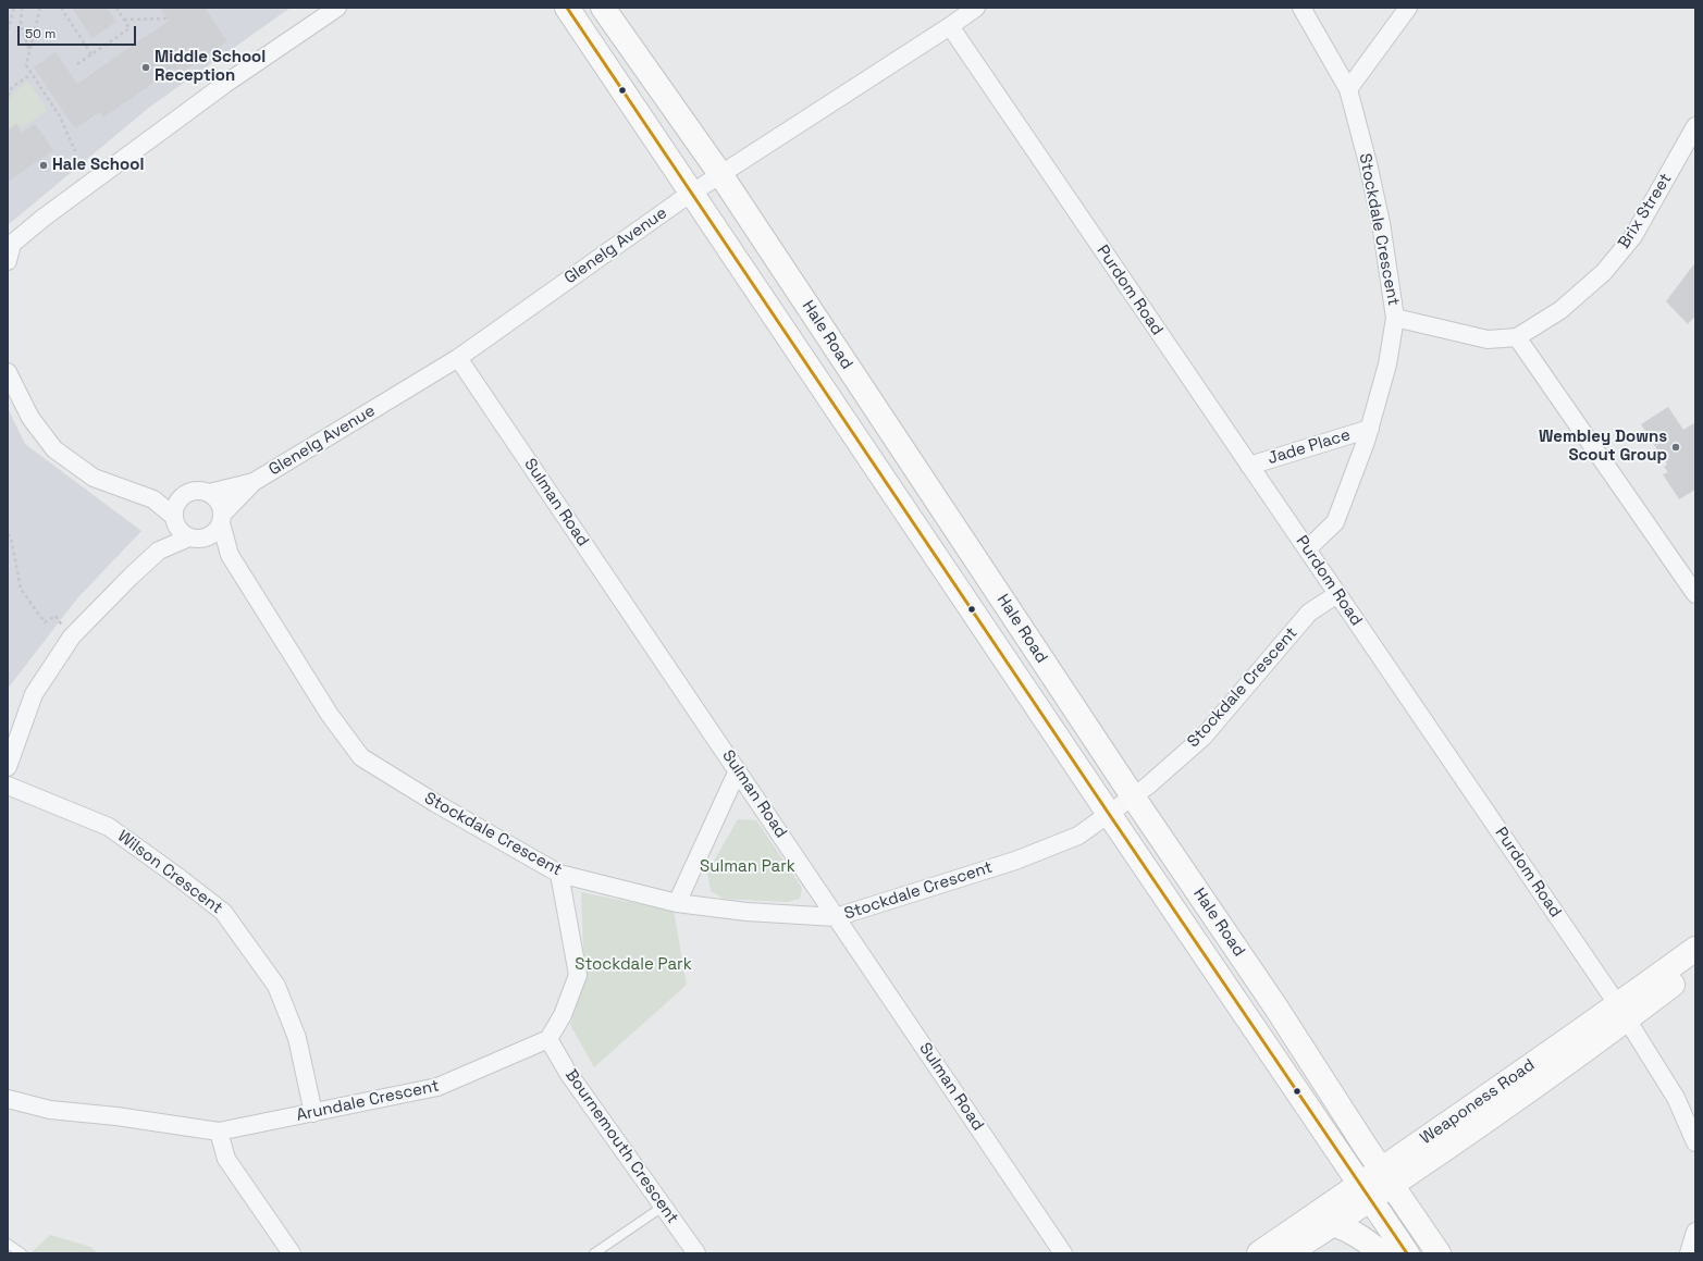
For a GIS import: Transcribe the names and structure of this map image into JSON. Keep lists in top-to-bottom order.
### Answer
{
  "streets": {
    "main road": ["Hale Road", "Weaponess Road"],
    "street": [
      "Brix Street",
      "Stockdale Crescent",
      "Glenelg Avenue",
      "Purdom Road",
      "Jade Place",
      "Sulman Road",
      "Wilson Crescent",
      "Arundale Crescent",
      "Bournemouth Crescent"
    ]
  },
  "crossings": [
    ["Brix Street", "Stockdale Crescent"],
    ["Stockdale Crescent", "Glenelg Avenue"],
    ["Stockdale Crescent", "Purdom Road"],
    ["Stockdale Crescent", "Hale Road"],
    ["Stockdale Crescent", "Jade Place"],
    ["Stockdale Crescent", "Sulman Road"],
    ["Glenelg Avenue", "Purdom Road"],
    ["Glenelg Avenue", "Hale Road"],
    ["Glenelg Avenue", "Sulman Road"],
    ["Purdom Road", "Jade Place"],
    ["Purdom Road", "Weaponess Road"],
    ["Hale Road", "Weaponess Road"],
    ["Wilson Crescent", "Arundale Crescent"],
    ["Arundale Crescent", "Bournemouth Crescent"]
  ],
  "parks": ["Sulman Park", "Stockdale Park"],
  "places": ["Middle School Reception", "Hale School", "Wembley Downs Scout Group"],
  "scale_bar": "50 m"
}
